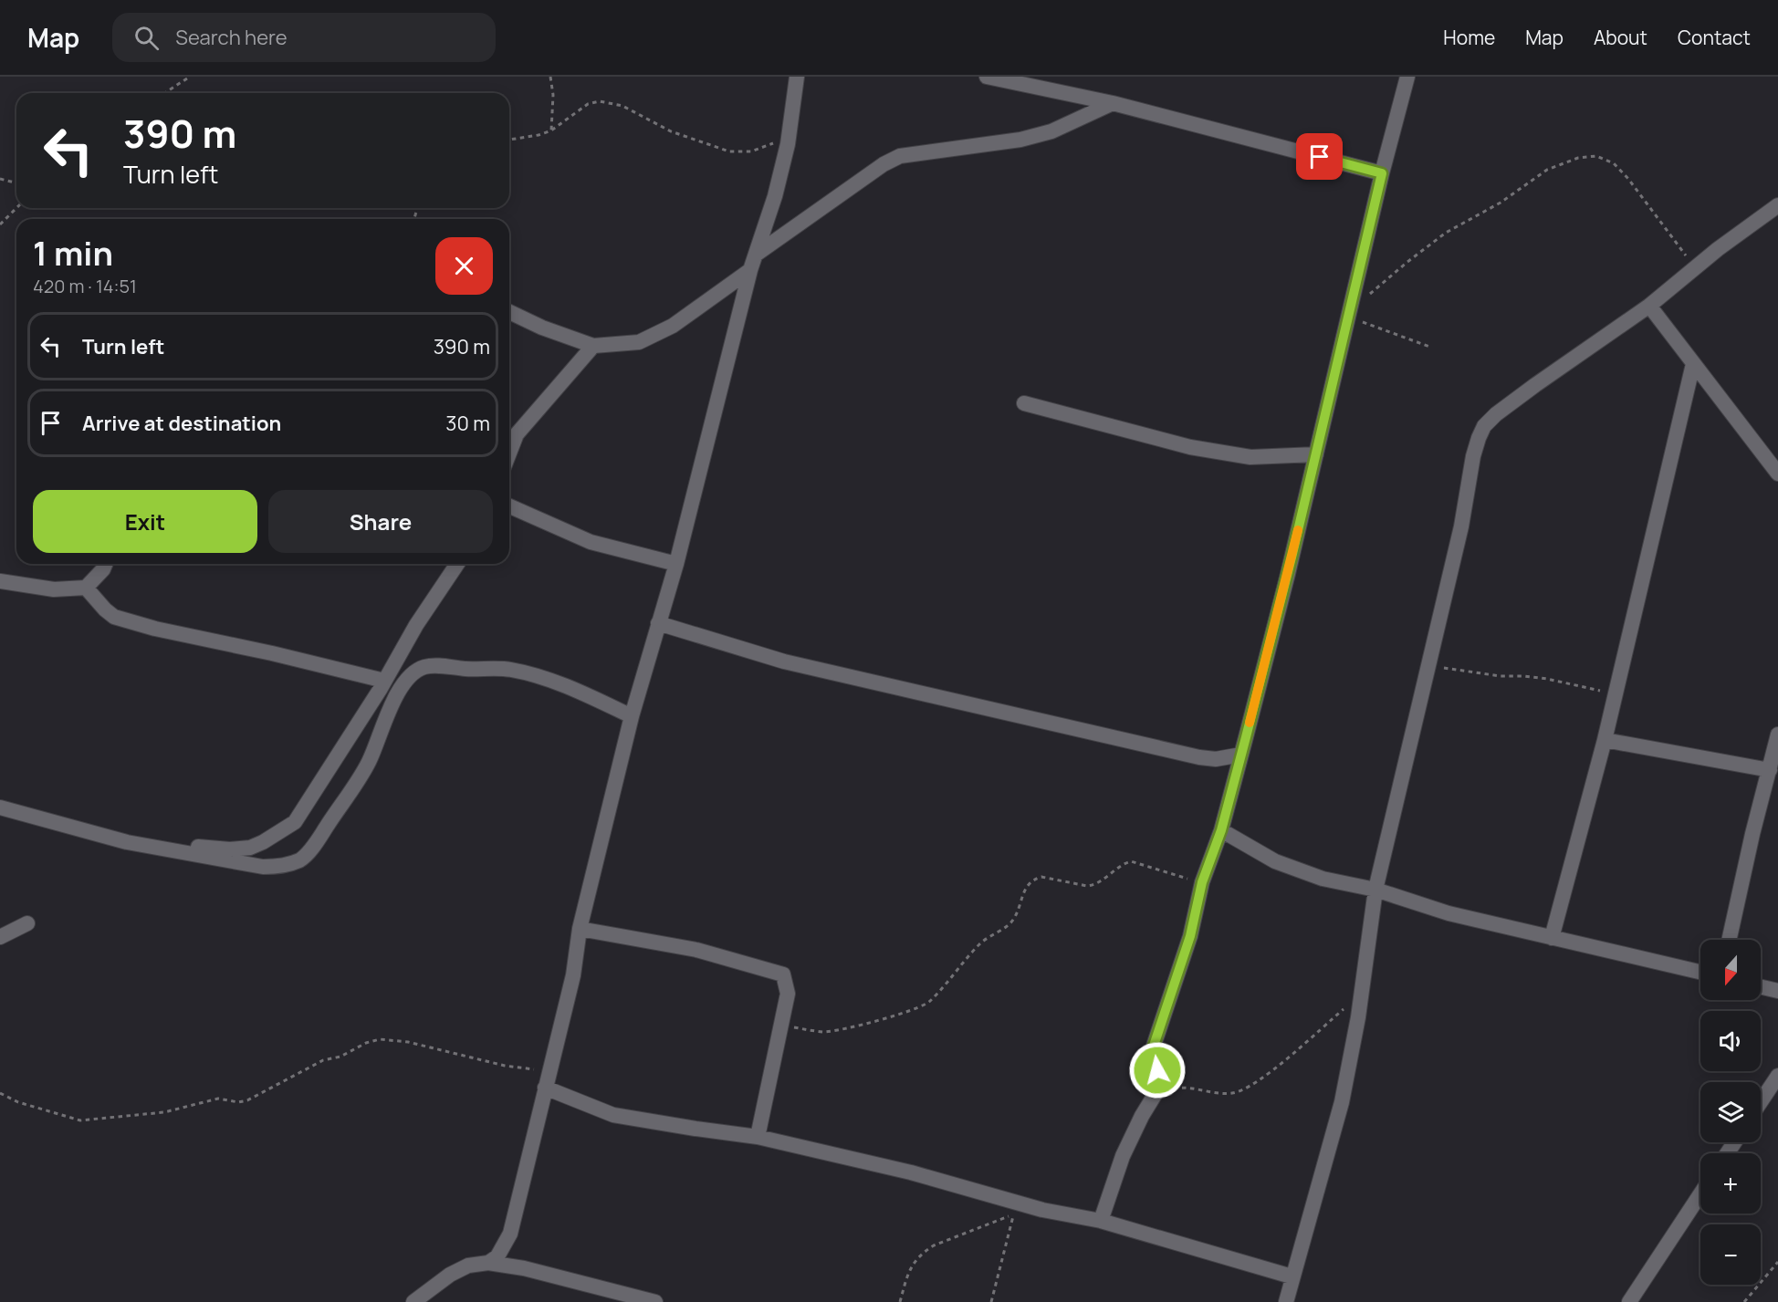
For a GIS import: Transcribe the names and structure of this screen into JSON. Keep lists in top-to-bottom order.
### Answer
{
  "north": "bottom",
  "page": {
    "header": "Map",
    "search": "Search here",
    "nav": [
      "Home",
      "Map",
      "About",
      "Contact"
    ],
    "turn": ["390 m", "Turn left"],
    "heading": ["1 min", "420 m · 14:51"],
    "list": [
      {
        "name": "Turn left",
        "value": "390 m"
      },
      {
        "name": "Arrive at destination",
        "value": "30 m"
      }
    ],
    "buttons": ["Exit", "Share"],
    "map_buttons": ["+", "−"]
  }
}
